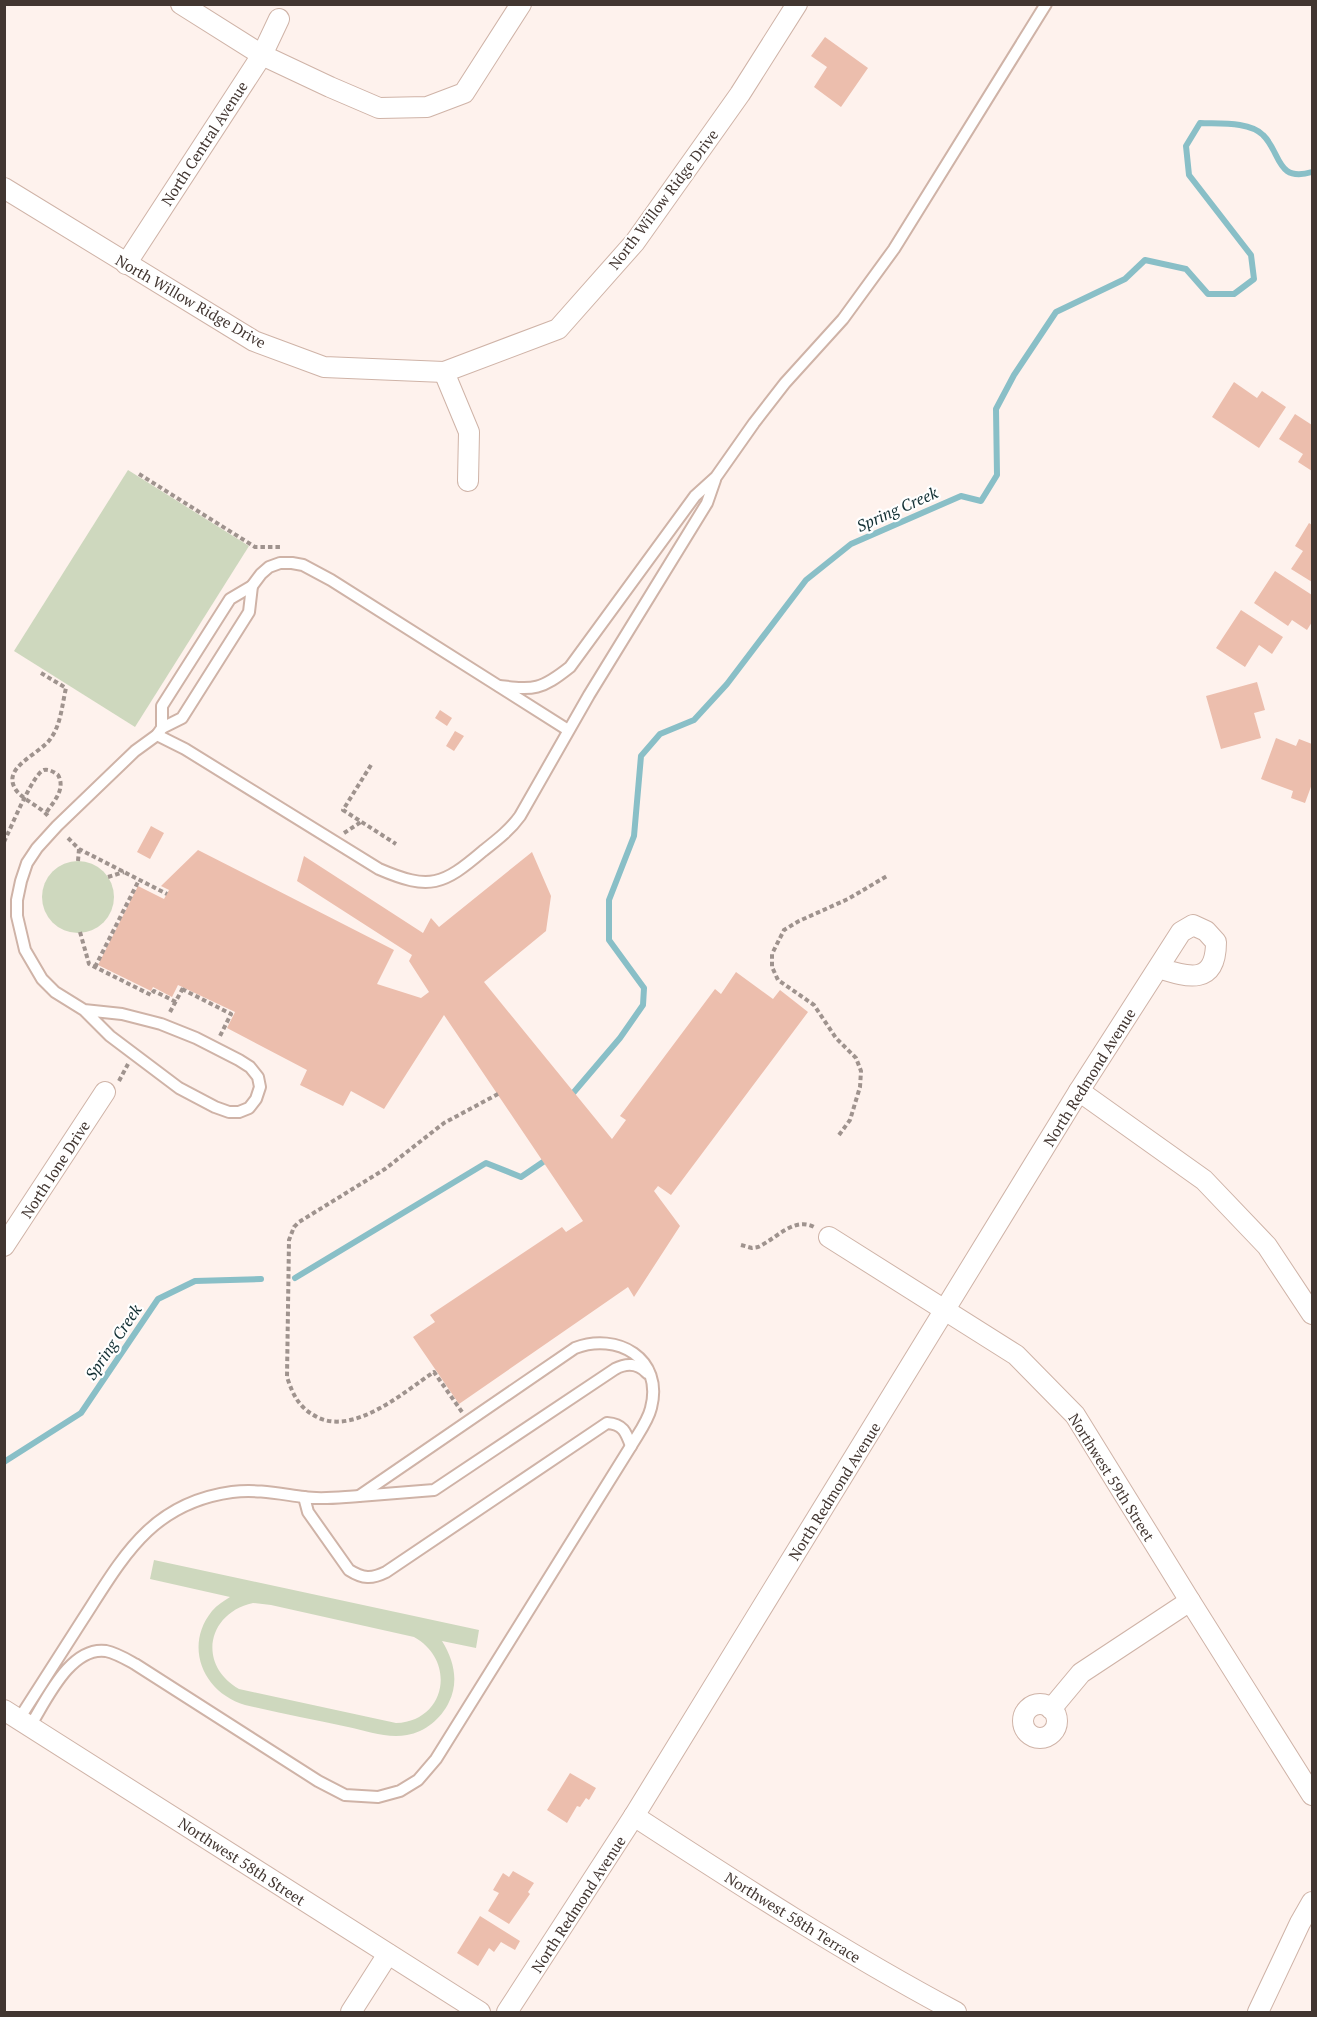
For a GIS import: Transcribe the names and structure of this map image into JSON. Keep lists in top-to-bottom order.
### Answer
{
  "streets": {
    "street": [
      "North Central Avenue",
      "North Willow Ridge Drive",
      "North Redmond Avenue",
      "North Ione Drive",
      "Northwest 59th Street",
      "Northwest 58th Street",
      "Northwest 58th Terrace"
    ]
  },
  "crossings": [
    ["North Central Avenue", "North Willow Ridge Drive"],
    ["North Redmond Avenue", "Northwest 59th Street"],
    ["North Redmond Avenue", "Northwest 58th Terrace"]
  ],
  "water": ["Spring Creek"]
}
